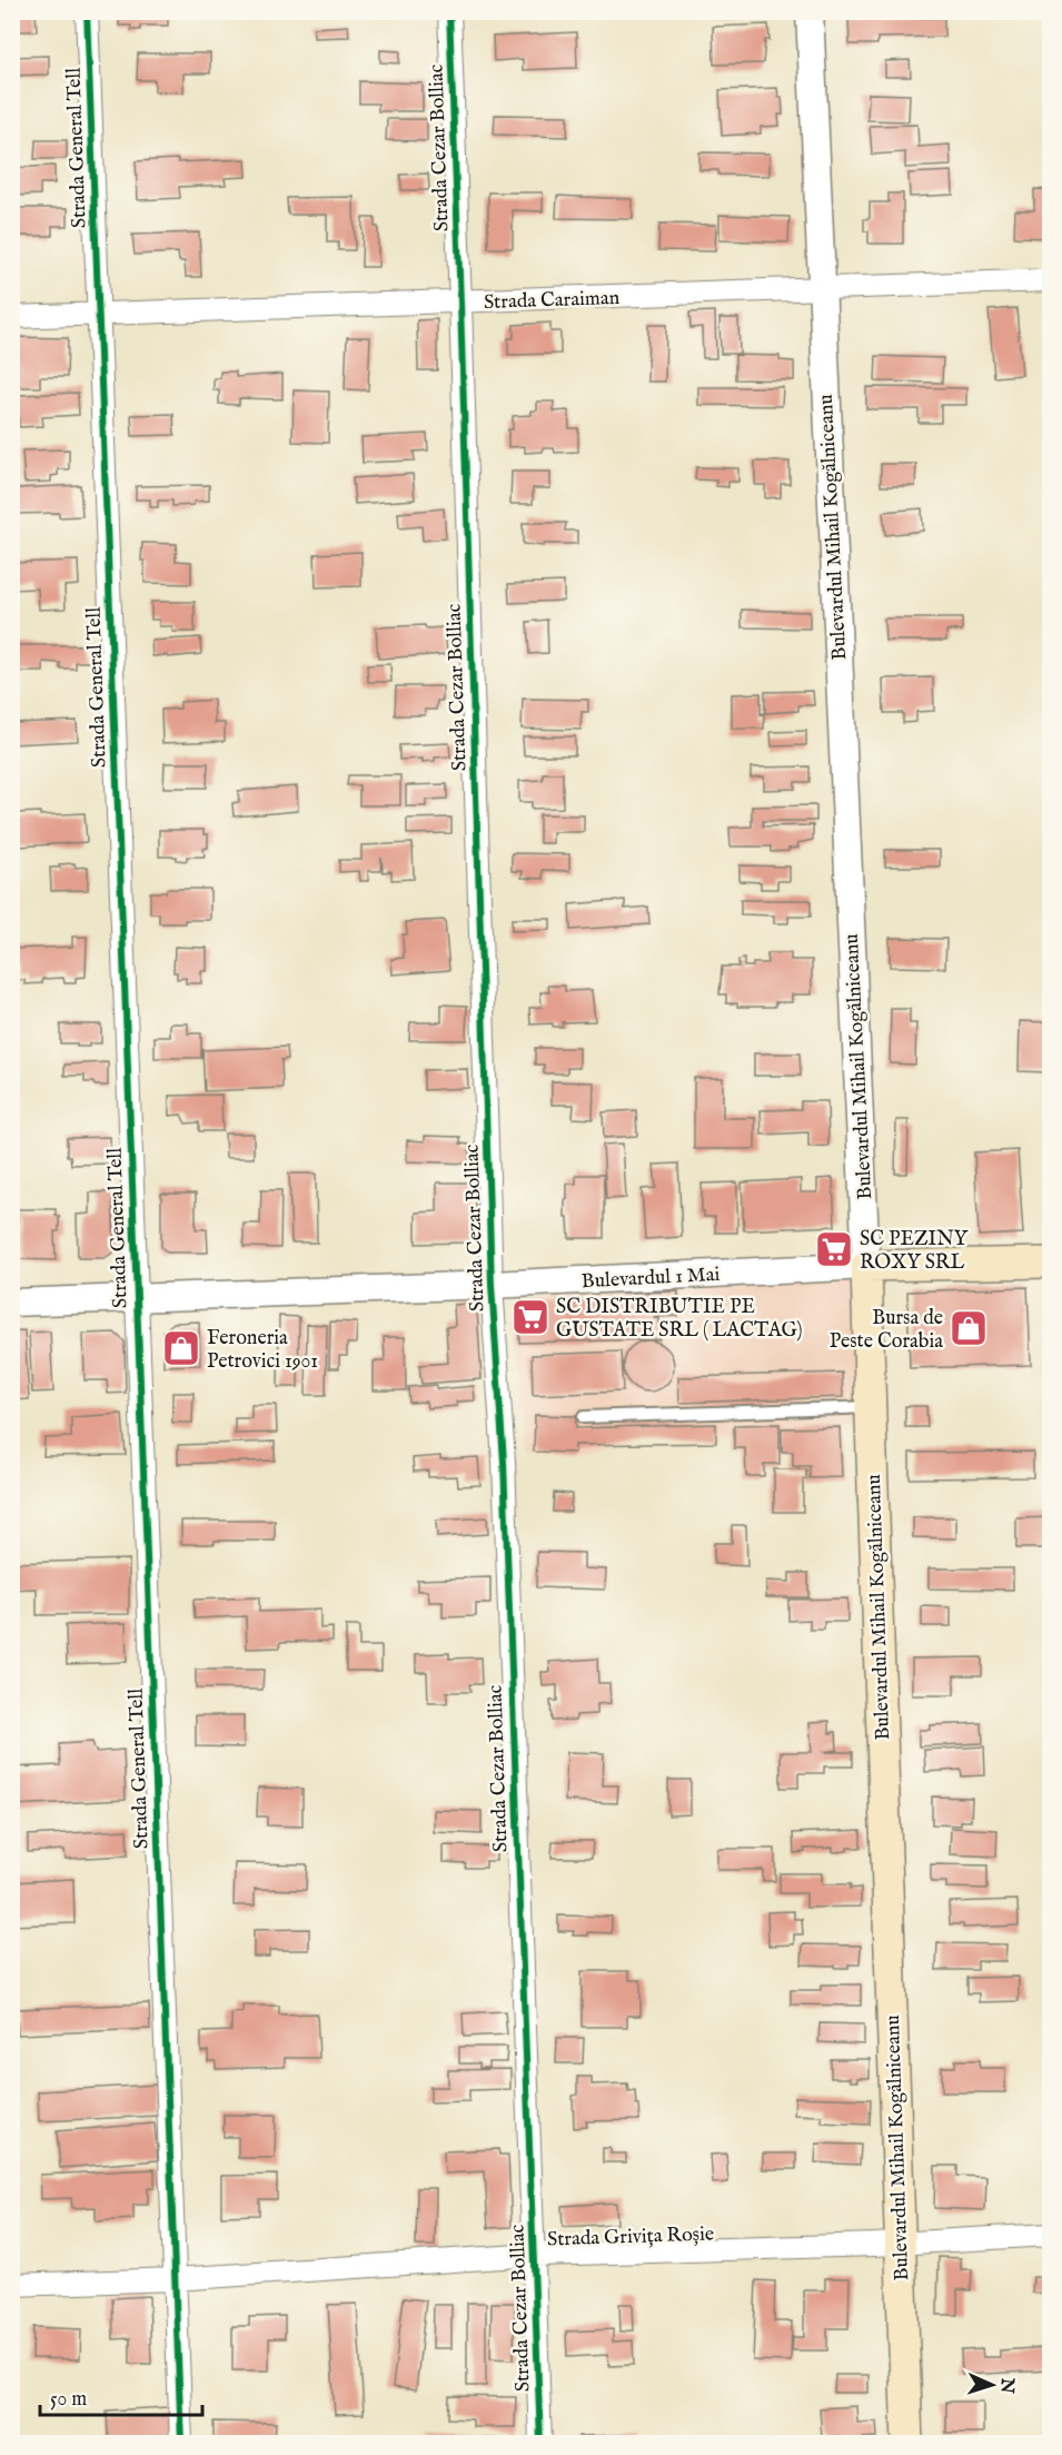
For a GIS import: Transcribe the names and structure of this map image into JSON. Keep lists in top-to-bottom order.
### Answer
{
  "streets": {
    "main road": ["Bulevardul Mihail Kogălniceanu", "Bulevardul 1 Mai"],
    "street": [
      "Strada General Tell",
      "Strada Cezar Bolliac",
      "Strada Caraiman",
      "Strada Grivița Roșie"
    ]
  },
  "crossings": [
    ["Strada General Tell", "Strada Caraiman"],
    ["Strada General Tell", "Bulevardul 1 Mai"],
    ["Strada General Tell", "Strada Grivița Roșie"],
    ["Strada Cezar Bolliac", "Strada Caraiman"],
    ["Strada Cezar Bolliac", "Bulevardul 1 Mai"],
    ["Strada Cezar Bolliac", "Strada Grivița Roșie"],
    ["Strada Caraiman", "Bulevardul Mihail Kogălniceanu"],
    ["Bulevardul Mihail Kogălniceanu", "Bulevardul 1 Mai"],
    ["Bulevardul Mihail Kogălniceanu", "Strada Grivița Roșie"]
  ],
  "places": {
    "supermarket": ["SC PEZINY ROXY SRL", "SC DISTRIBUTIE PE GUSTATE SRL ( LACTAG)"],
    "shop": ["Bursa de Peste Corabia", "Feroneria Petrovici 1901"]
  },
  "scale_bar": "50 m",
  "north": "right"
}
